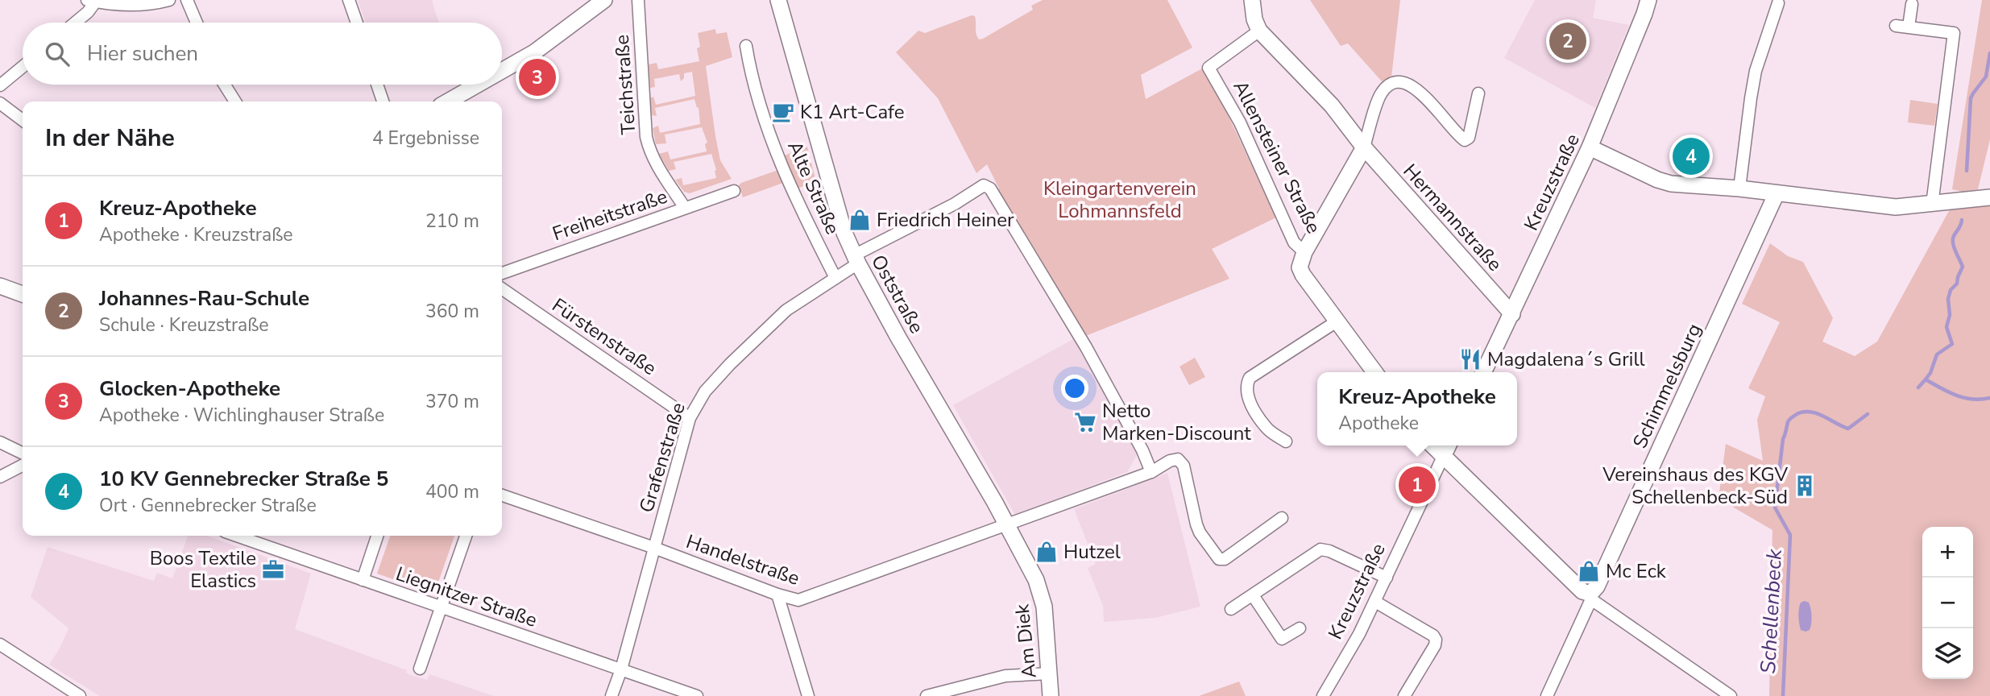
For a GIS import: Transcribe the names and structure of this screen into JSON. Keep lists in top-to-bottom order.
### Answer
{
  "streets": {
    "street": [
      "Teichstraße",
      "Allensteiner Straße",
      "Kreuzstraße",
      "Alte Straße",
      "Freiheitstraße",
      "Hermannstraße",
      "Oststraße",
      "Fürstenstraße",
      "Schimmelsburg",
      "Grafenstraße",
      "Handelstraße",
      "Liegnitzer Straße",
      "Am Diek"
    ]
  },
  "crossings": [
    ["Teichstraße", "Freiheitstraße"],
    ["Allensteiner Straße", "Hermannstraße"],
    ["Kreuzstraße", "Hermannstraße"],
    ["Alte Straße", "Grafenstraße"],
    ["Oststraße", "Grafenstraße"],
    ["Oststraße", "Handelstraße"],
    ["Oststraße", "Am Diek"],
    ["Fürstenstraße", "Grafenstraße"],
    ["Grafenstraße", "Handelstraße"],
    ["Grafenstraße", "Liegnitzer Straße"],
    ["Handelstraße", "Am Diek"]
  ],
  "water": ["Schellenbeck"],
  "parks": ["Kleingartenverein Lohmannsfeld"],
  "places": {
    "cafe": ["K1 Art-Cafe"],
    "shop": ["Friedrich Heiner", "Hutzel", "Mc Eck"],
    "restaurant": ["Magdalena´s Grill"],
    "supermarket": ["Netto Marken-Discount"],
    "building": ["Vereinshaus des KGV Schellenbeck-Süd"],
    "office": ["Boos Textile Elastics"]
  },
  "page": {
    "pins": [
      "2",
      "3",
      "4",
      "1"
    ],
    "search": "Hier suchen",
    "heading": ["In der Nähe", "4 Ergebnisse"],
    "list": [
      {
        "mark": "1",
        "name": "Kreuz-Apotheke",
        "note": "Apotheke · Kreuzstraße",
        "value": "210 m"
      },
      {
        "mark": "2",
        "name": "Johannes-Rau-Schule",
        "note": "Schule · Kreuzstraße",
        "value": "360 m"
      },
      {
        "mark": "3",
        "name": "Glocken-Apotheke",
        "note": "Apotheke · Wichlinghauser Straße",
        "value": "370 m"
      },
      {
        "mark": "4",
        "name": "10 KV Gennebrecker Straße 5",
        "note": "Ort · Gennebrecker Straße",
        "value": "400 m"
      }
    ],
    "popup": ["Kreuz-Apotheke", "Apotheke"],
    "map_buttons": ["+", "−"]
  }
}
